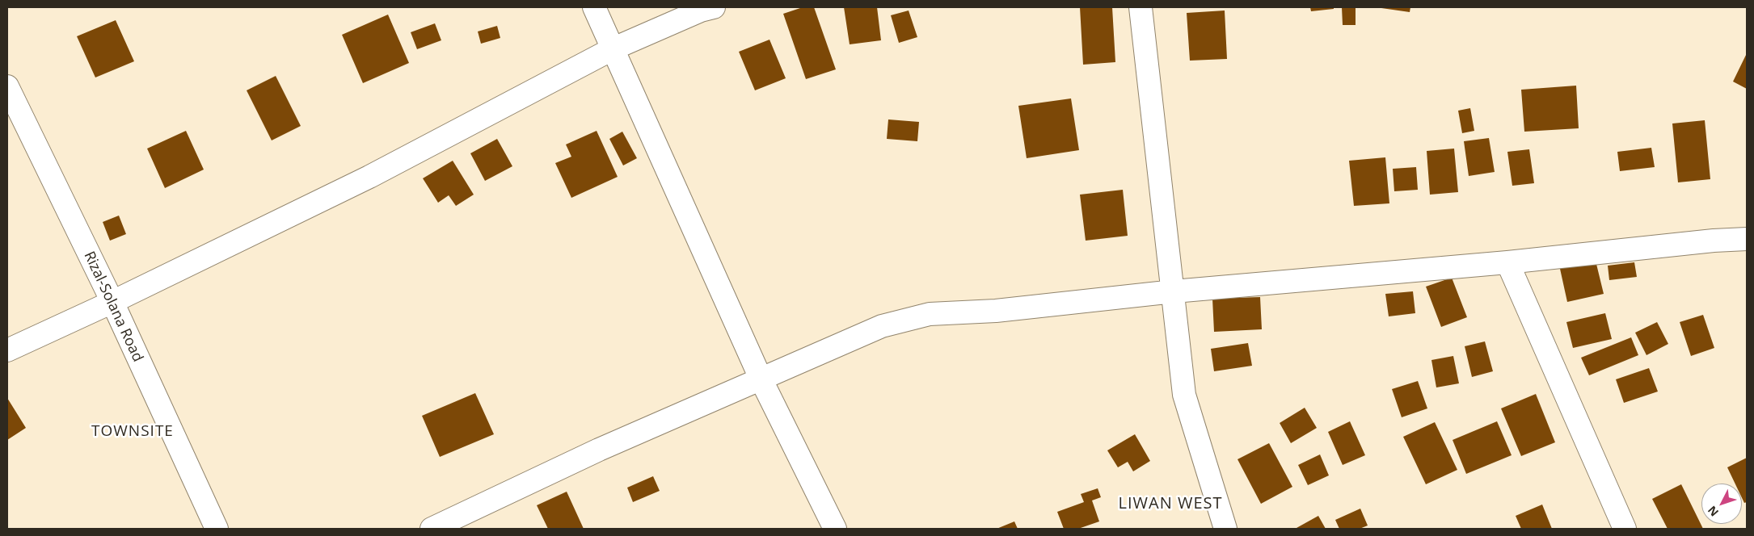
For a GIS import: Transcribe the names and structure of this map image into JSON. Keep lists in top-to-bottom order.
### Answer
{
  "streets": {
    "street": ["Rizal-Solana Road"]
  },
  "districts": ["TOWNSITE", "LIWAN WEST"],
  "north": "bottom left"
}
